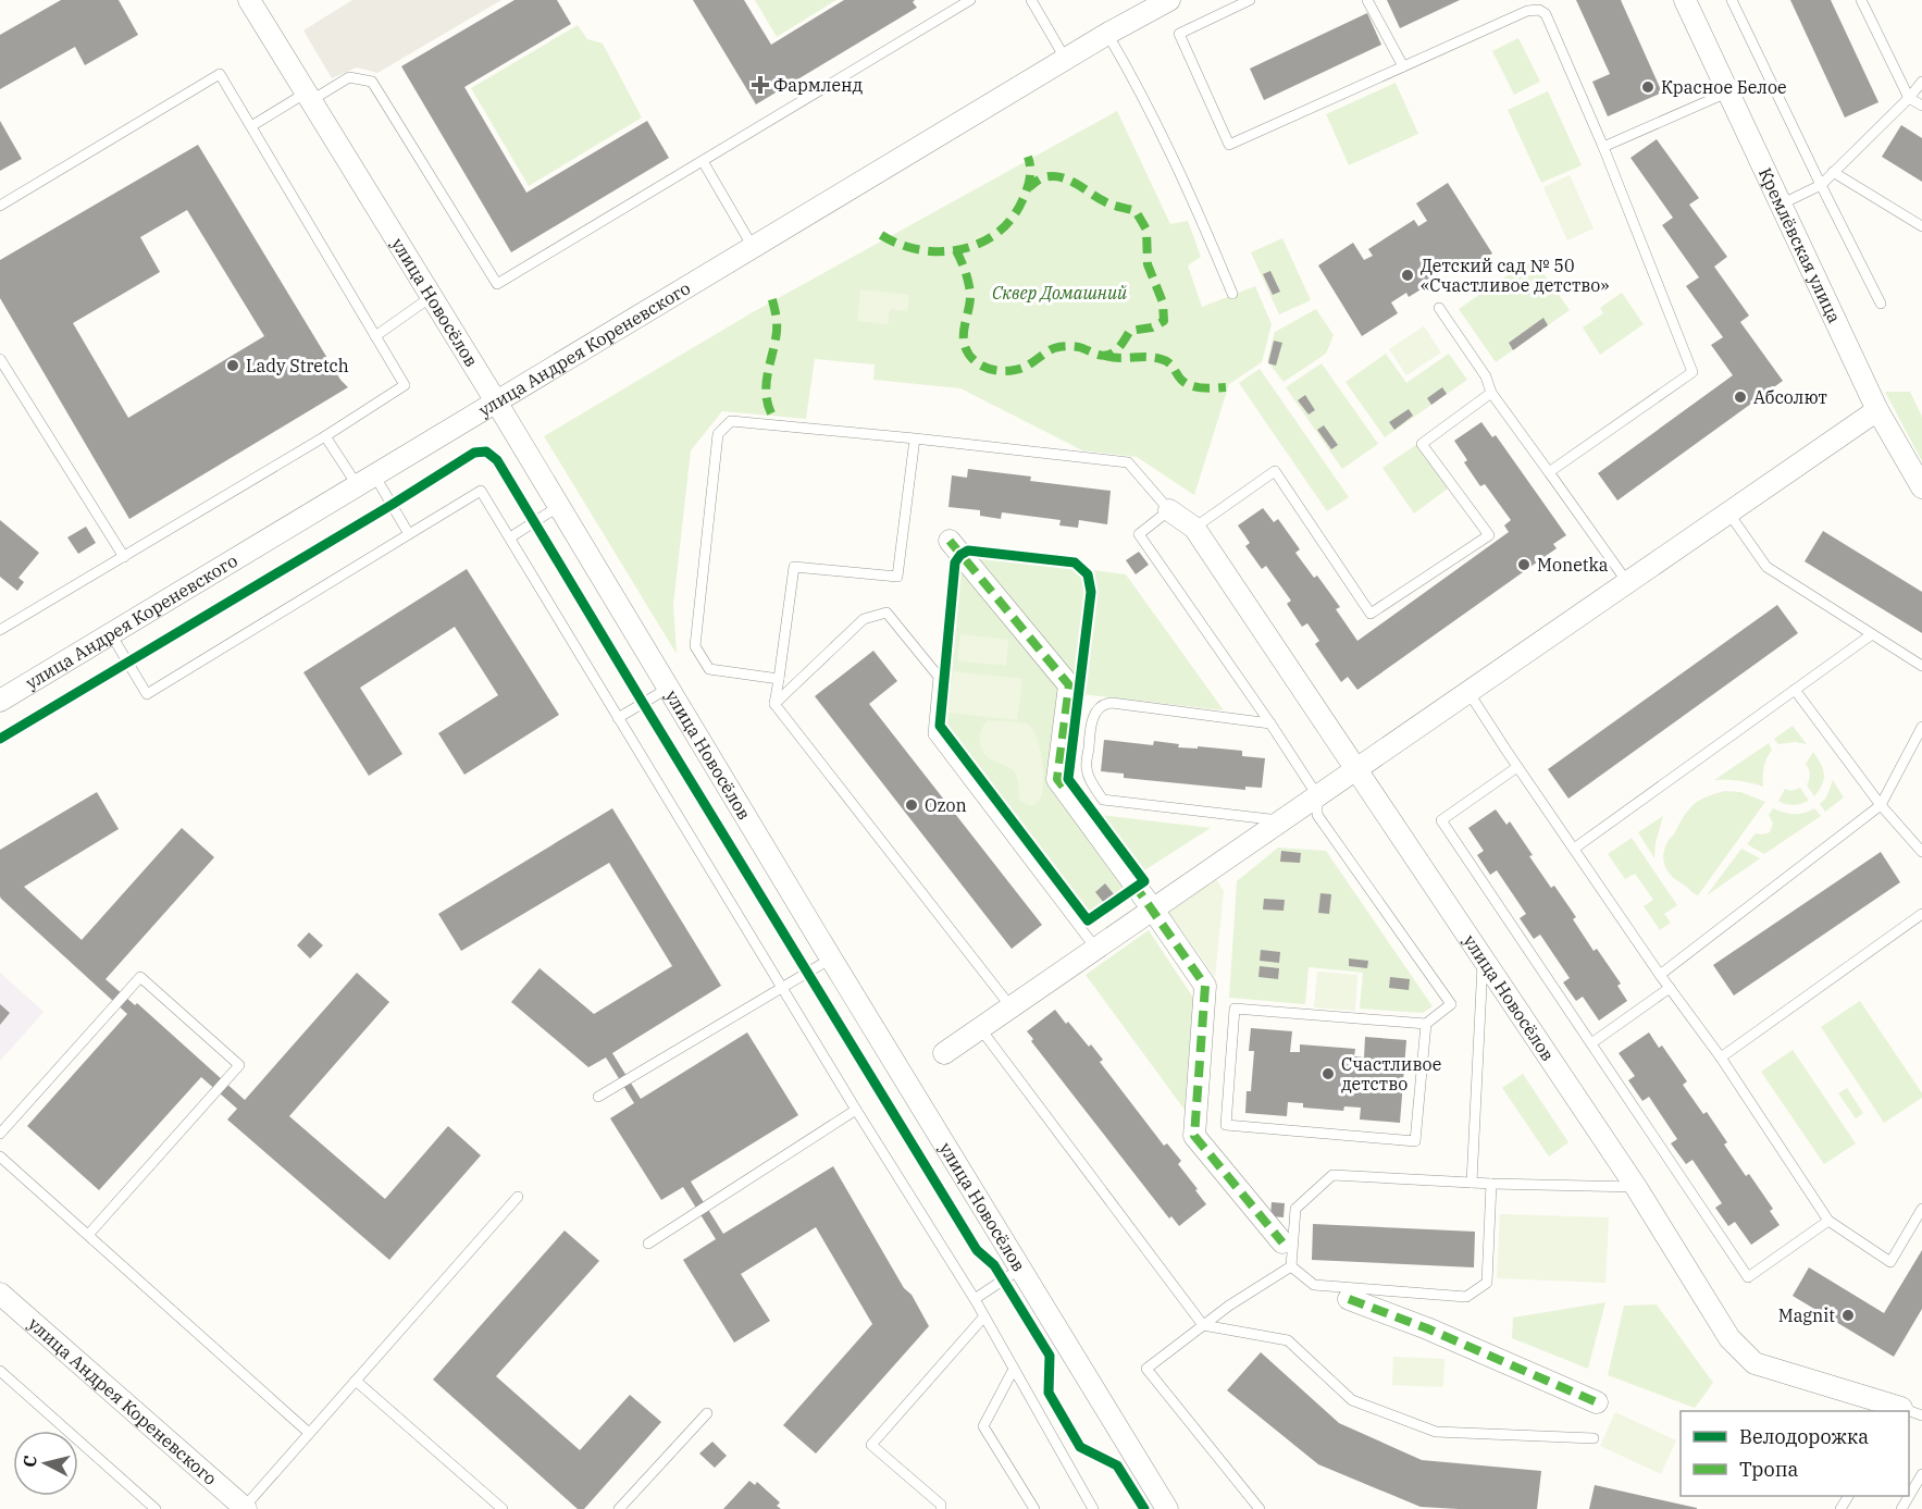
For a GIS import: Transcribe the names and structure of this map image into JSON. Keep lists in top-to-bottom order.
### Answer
{
  "streets": {
    "street": ["Кремлёвская улица", "улица Новосёлов", "улица Андрея Кореневского"]
  },
  "crossings": [
    ["улица Новосёлов", "улица Андрея Кореневского"]
  ],
  "parks": ["Сквер Домашний"],
  "places": {
    "health": ["Фармленд"],
    "other": [
      "Красное Белое",
      "Детский сад № 50 «Счастливое детство»",
      "Lady Stretch",
      "Абсолют",
      "Monetka",
      "Ozon",
      "Счастливое детство",
      "Magnit"
    ]
  },
  "legend": ["Велодорожка", "Тропа"],
  "north": "left"
}
